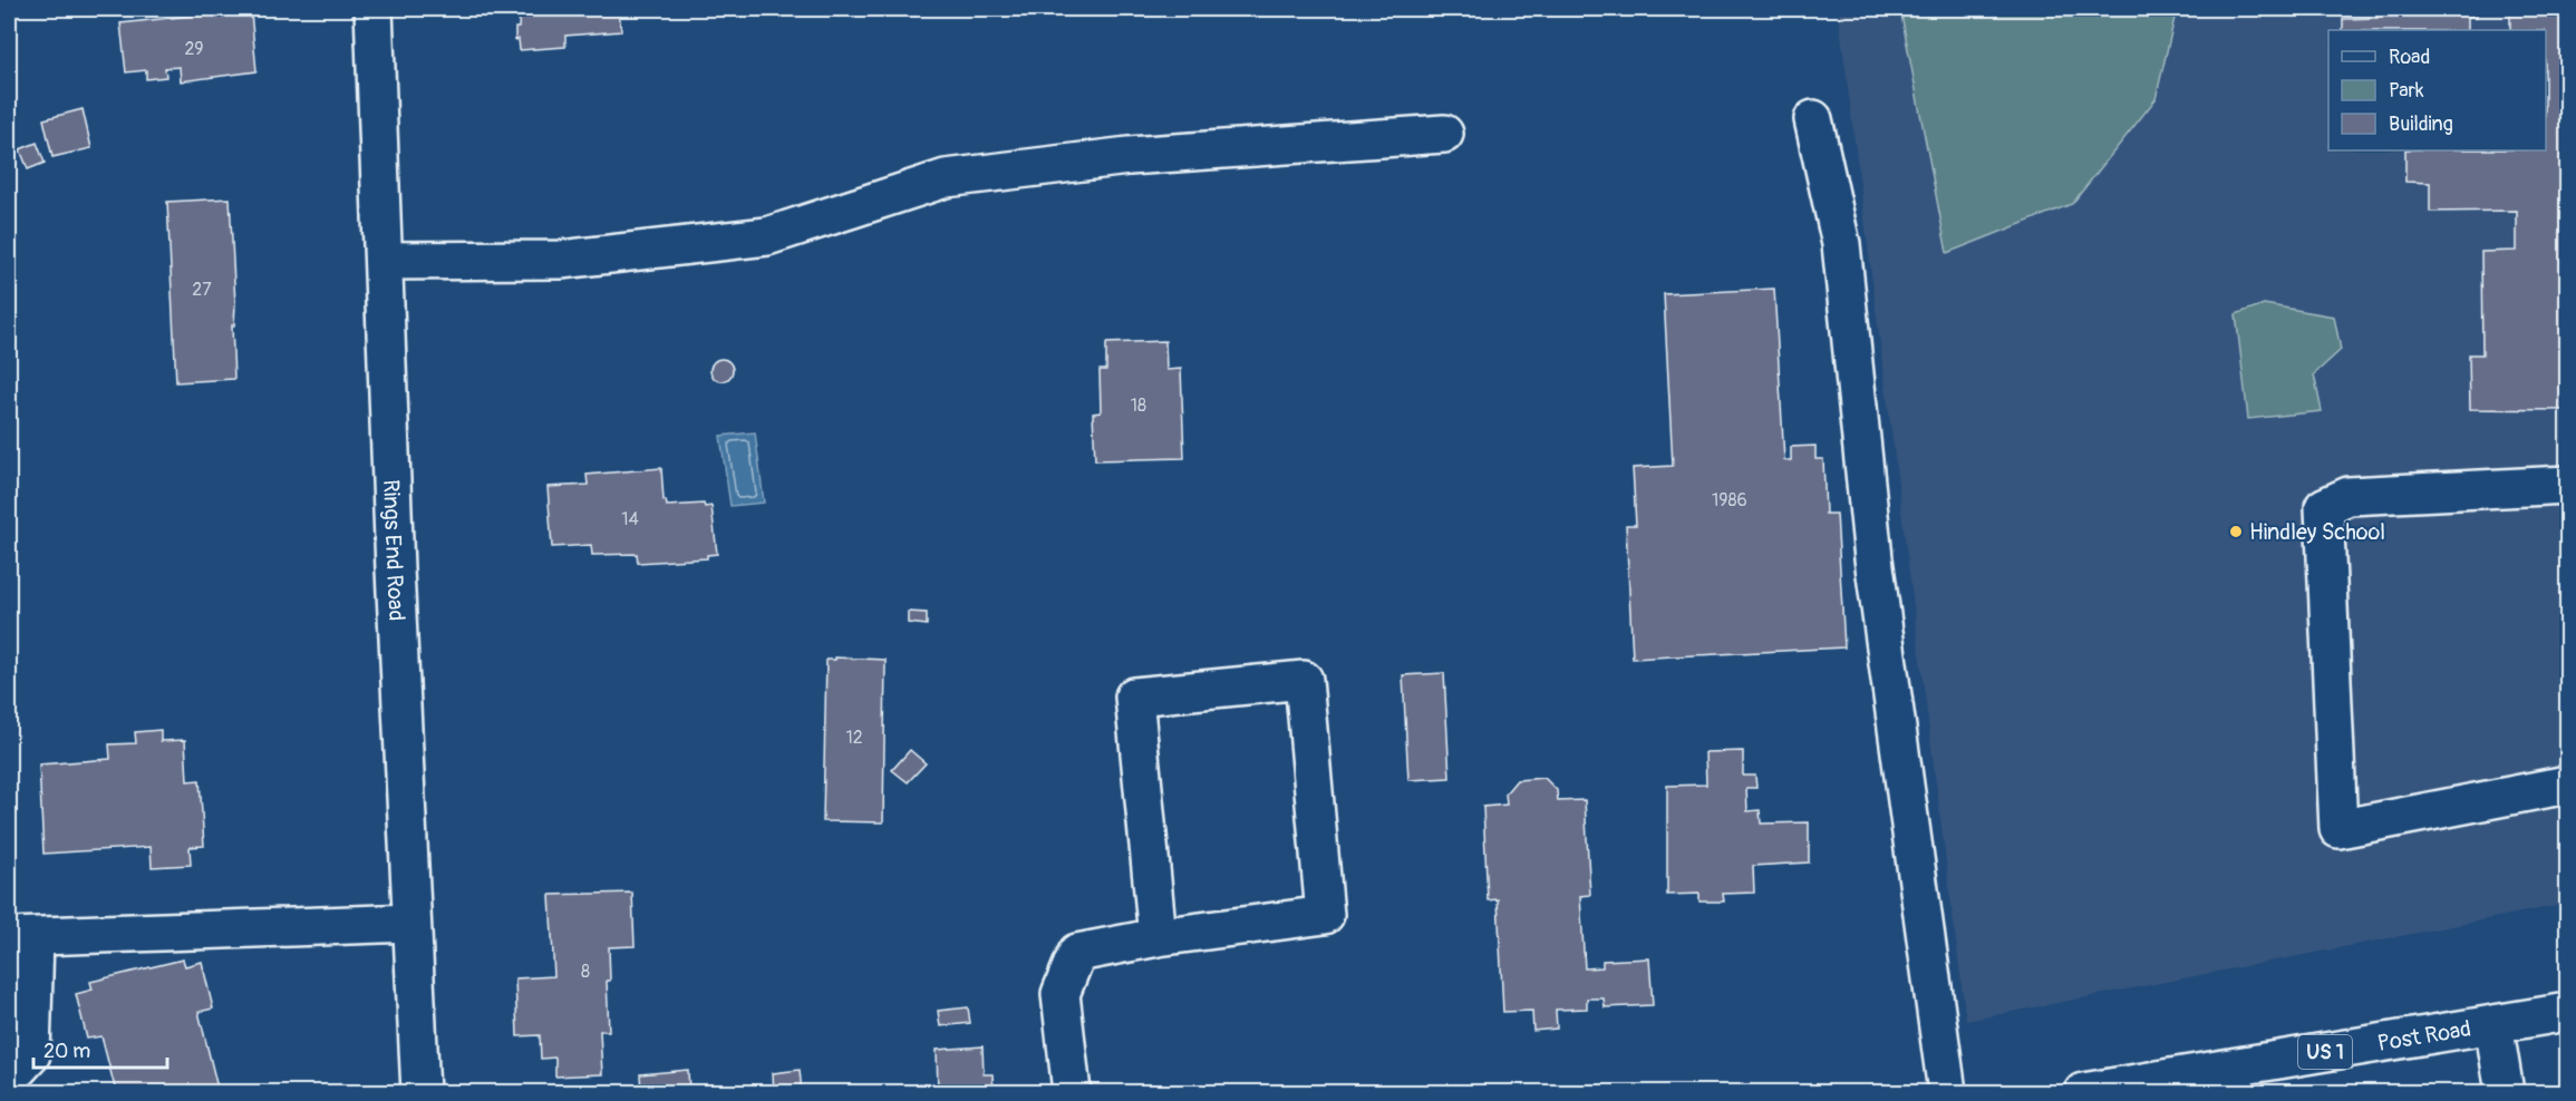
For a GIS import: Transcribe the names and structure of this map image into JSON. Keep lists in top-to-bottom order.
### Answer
{
  "streets": {
    "street": ["Rings End Road", "Post Road", "US 1"]
  },
  "places": ["Hindley School"],
  "house_numbers": [
    "29",
    "27",
    "18",
    "1986",
    "14",
    "12",
    "8"
  ],
  "legend": ["Road", "Park", "Building"],
  "scale_bar": "20 m"
}
